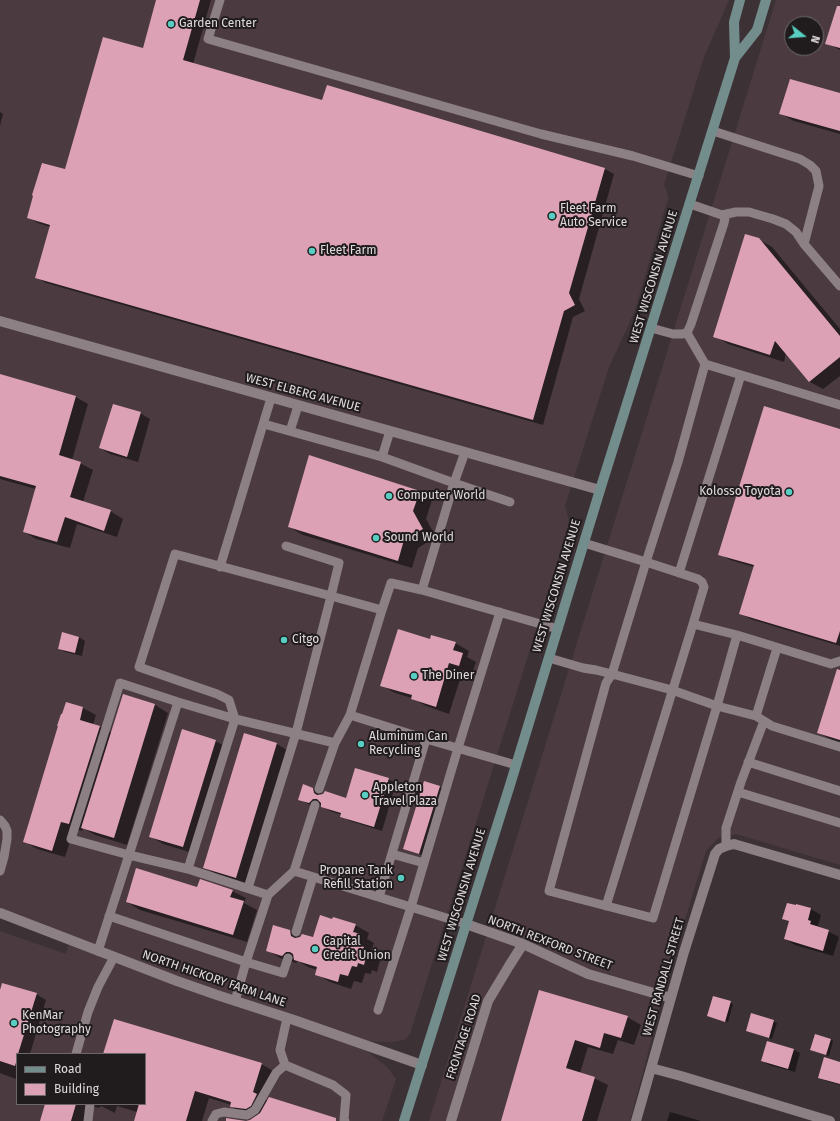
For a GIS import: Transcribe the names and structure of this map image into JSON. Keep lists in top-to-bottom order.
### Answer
{
  "streets": {
    "main road": ["WEST WISCONSIN AVENUE"],
    "street": [
      "WEST ELBERG AVENUE",
      "NORTH REXFORD STREET",
      "WEST RANDALL STREET",
      "NORTH HICKORY FARM LANE",
      "FRONTAGE ROAD"
    ]
  },
  "crossings": [
    ["WEST WISCONSIN AVENUE", "WEST ELBERG AVENUE"],
    ["WEST WISCONSIN AVENUE", "NORTH REXFORD STREET"],
    ["WEST WISCONSIN AVENUE", "NORTH HICKORY FARM LANE"],
    ["NORTH REXFORD STREET", "WEST RANDALL STREET"],
    ["NORTH REXFORD STREET", "FRONTAGE ROAD"]
  ],
  "places": [
    "Garden Center",
    "Fleet Farm Auto Service",
    "Fleet Farm",
    "Kolosso Toyota",
    "Computer World",
    "Sound World",
    "Citgo",
    "The Diner",
    "Aluminum Can Recycling",
    "Appleton Travel Plaza",
    "Propane Tank Refill Station",
    "Capital Credit Union",
    "KenMar Photography"
  ],
  "legend": ["Road", "Building"],
  "north": "right"
}
